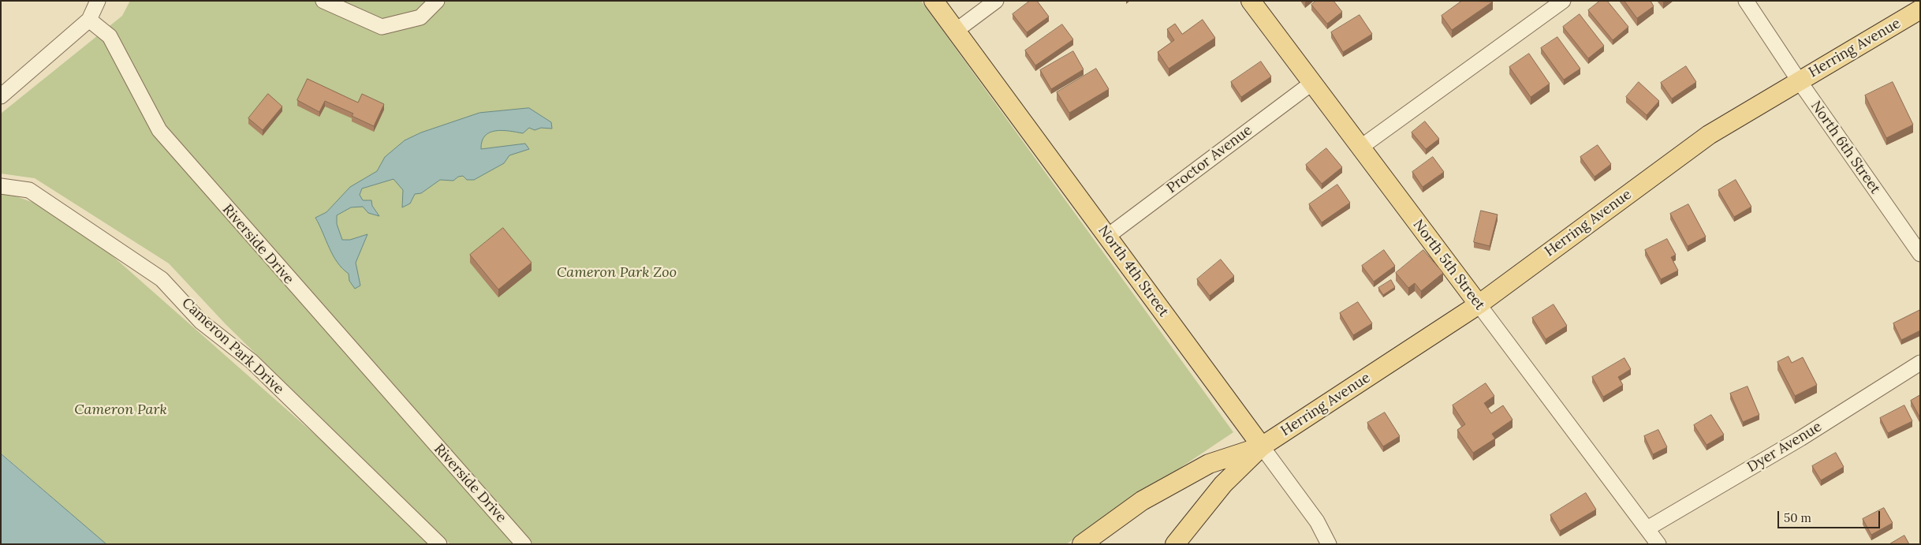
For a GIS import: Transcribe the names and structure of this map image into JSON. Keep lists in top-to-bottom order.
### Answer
{
  "streets": {
    "main road": ["Herring Avenue", "North 5th Street", "North 4th Street"],
    "street": [
      "North 6th Street",
      "Proctor Avenue",
      "Riverside Drive",
      "Cameron Park Drive",
      "Dyer Avenue"
    ]
  },
  "crossings": [
    ["Herring Avenue", "North 6th Street"],
    ["Herring Avenue", "North 5th Street"],
    ["Herring Avenue", "North 4th Street"],
    ["Proctor Avenue", "North 5th Street"],
    ["Proctor Avenue", "North 4th Street"],
    ["North 5th Street", "Dyer Avenue"]
  ],
  "parks": ["Cameron Park Zoo", "Cameron Park"],
  "scale_bar": "50 m"
}
